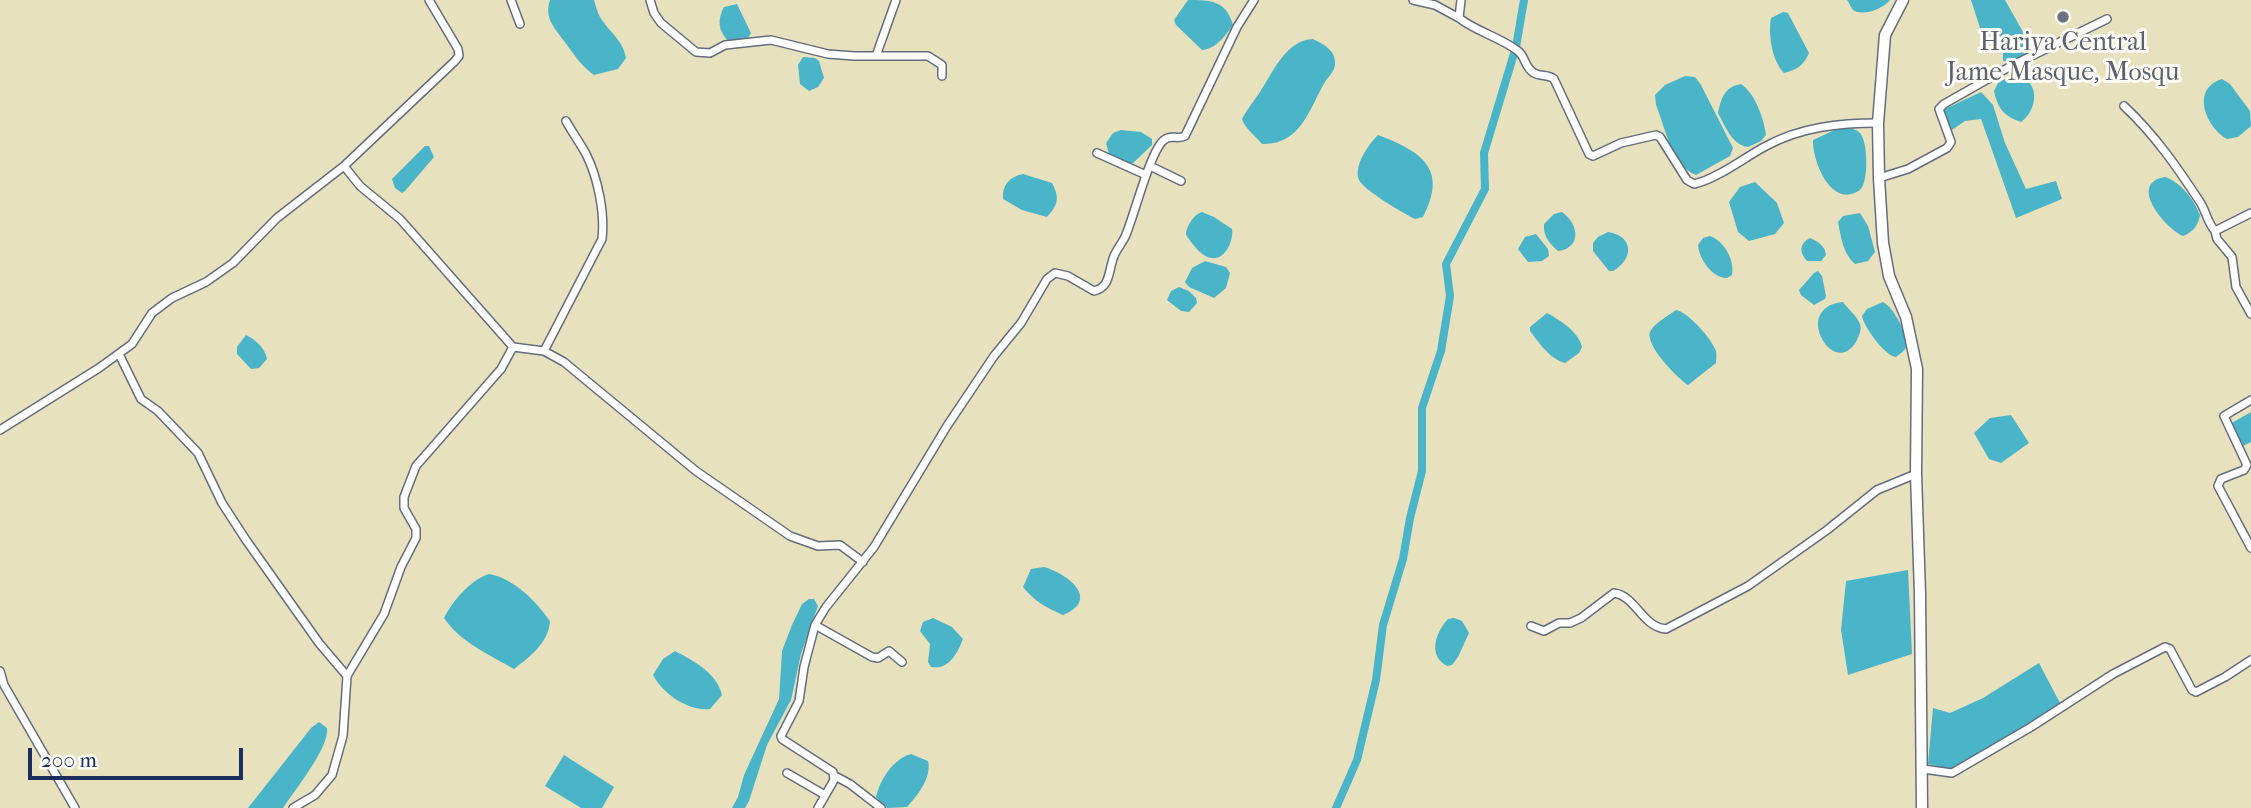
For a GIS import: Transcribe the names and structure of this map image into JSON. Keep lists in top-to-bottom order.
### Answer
{
  "places": ["Hariya Central Jame Masque, Mosqu"],
  "scale_bar": "200 m"
}
